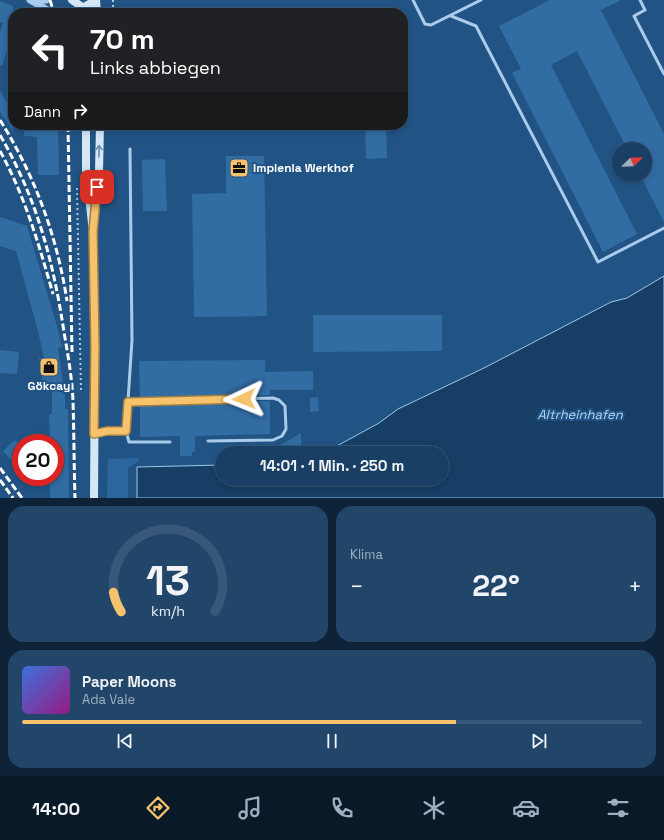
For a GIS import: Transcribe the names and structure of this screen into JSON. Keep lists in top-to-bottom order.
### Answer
{
  "water": ["Altrheinhafen"],
  "places": {
    "office": ["Implenia Werkhof"],
    "shop": ["Gökcay"]
  },
  "north": "top right",
  "page": {
    "turn": ["70 m", "Links abbiegen"],
    "then": "Dann",
    "limit": "20",
    "trip": "14:01 · 1 Min. · 250 m",
    "tile": "Klima",
    "heat": ["−", "22°", "+"],
    "song": ["Paper Moons", "Ada Vale"],
    "tabs": "14:00",
    "gauge": ["13", "km/h"]
  }
}
